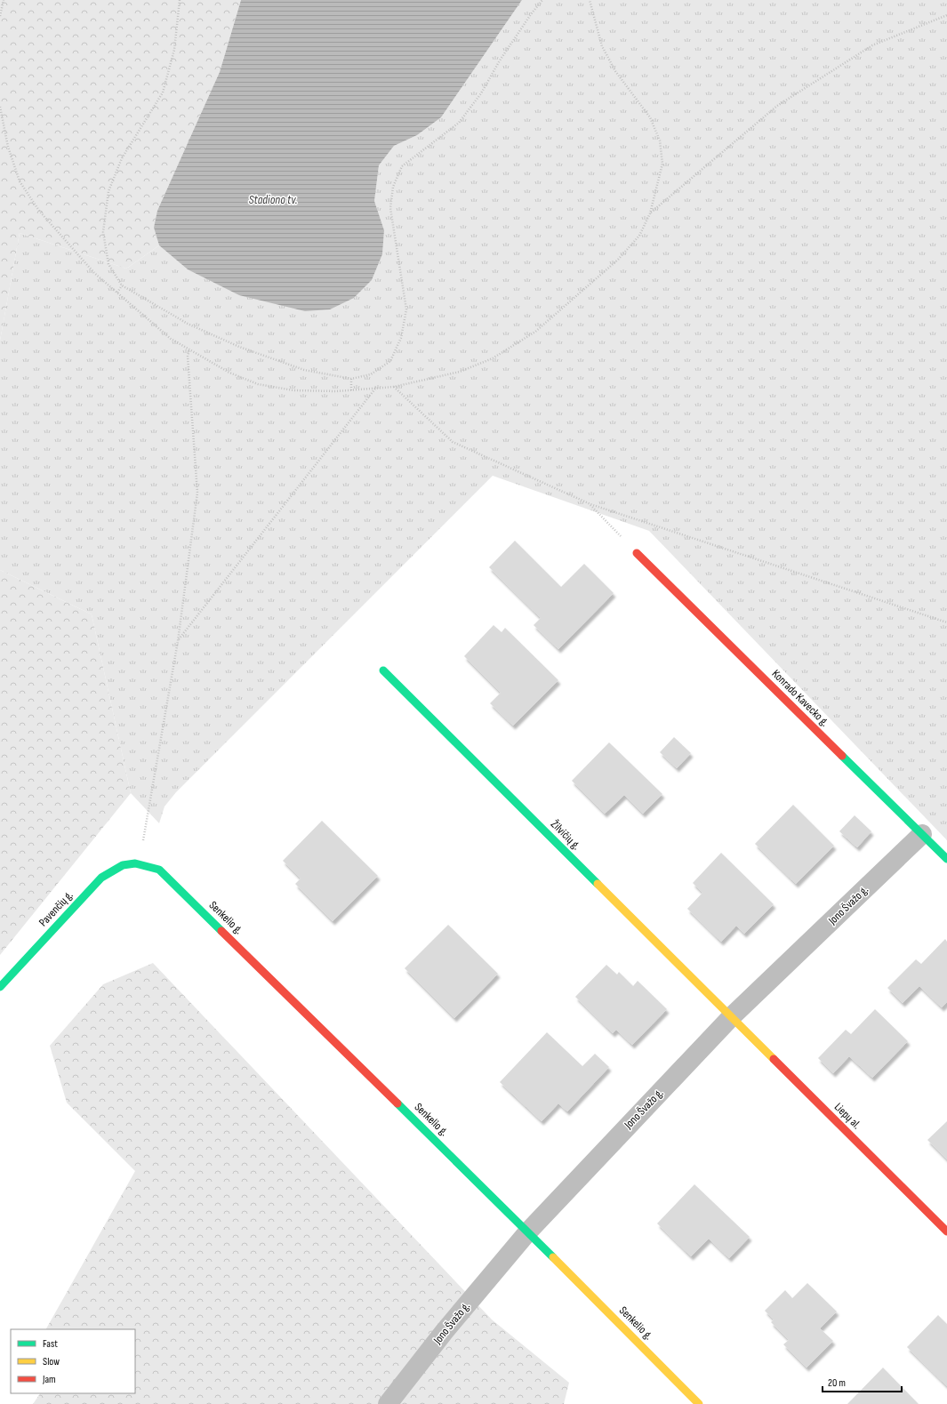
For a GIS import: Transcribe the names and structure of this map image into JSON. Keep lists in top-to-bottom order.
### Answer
{
  "streets": {
    "street": [
      "Konrado Kavecko g.",
      "Žilvičių g.",
      "Jono Švažo g.",
      "Pavenčių g.",
      "Senkelio g.",
      "Liepų al."
    ]
  },
  "crossings": [
    ["Konrado Kavecko g.", "Jono Švažo g."],
    ["Žilvičių g.", "Jono Švažo g."],
    ["Žilvičių g.", "Liepų al."],
    ["Jono Švažo g.", "Senkelio g."],
    ["Jono Švažo g.", "Liepų al."],
    ["Pavenčių g.", "Senkelio g."]
  ],
  "water": ["Stadiono tv."],
  "legend": ["Fast", "Slow", "Jam"],
  "scale_bar": "20 m"
}
